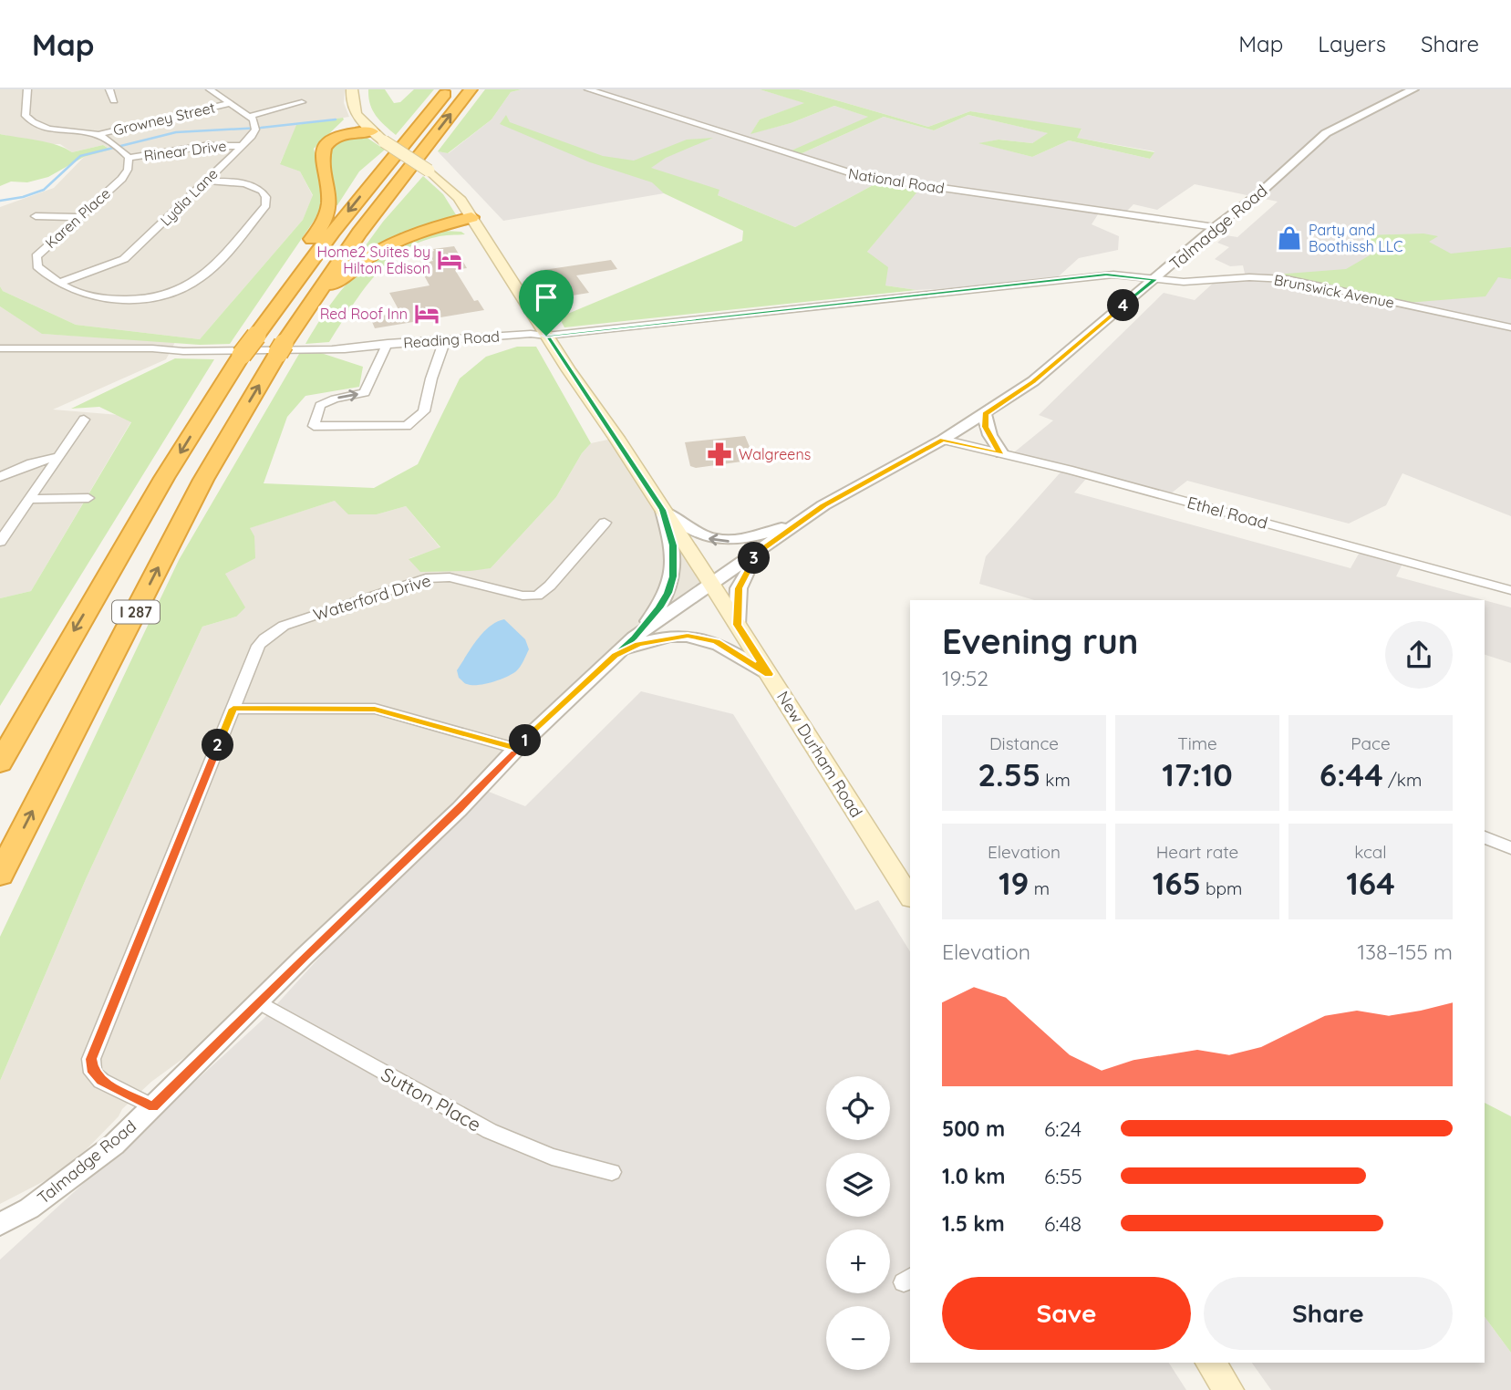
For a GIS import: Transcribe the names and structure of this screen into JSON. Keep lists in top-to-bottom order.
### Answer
{
  "streets": {
    "highway": ["I 287"],
    "main road": ["New Durham Road"],
    "street": [
      "Growney Street",
      "Rinear Drive",
      "National Road",
      "Lydia Lane",
      "Karen Place",
      "Talmadge Road",
      "Brunswick Avenue",
      "Reading Road",
      "Ethel Road",
      "Waterford Drive",
      "Sutton Place"
    ]
  },
  "crossings": [
    ["Rinear Drive", "Lydia Lane"],
    ["Rinear Drive", "Karen Place"],
    ["National Road", "Talmadge Road"],
    ["Lydia Lane", "Karen Place"],
    ["Talmadge Road", "Brunswick Avenue"],
    ["Talmadge Road", "Ethel Road"],
    ["Talmadge Road", "Waterford Drive"],
    ["Talmadge Road", "New Durham Road"],
    ["Talmadge Road", "Sutton Place"],
    ["Brunswick Avenue", "Reading Road"],
    ["Brunswick Avenue", "New Durham Road"],
    ["Reading Road", "New Durham Road"]
  ],
  "places": {
    "shop": ["Party and Boothissh LLC"],
    "hotel": ["Home2 Suites by Hilton Edison", "Red Roof Inn"],
    "pharmacy": ["Walgreens"]
  },
  "page": {
    "header": "Map",
    "nav": ["Map", "Layers", "Share"],
    "pins": [
      "4",
      "3",
      "1",
      "2"
    ],
    "heading": ["Evening run", "19:52"],
    "stats": [
      ["Distance", "2.55 km"],
      ["Time", "17:10"],
      ["Pace", "6:44 /km"],
      ["Elevation", "19 m"],
      ["Heart rate", "165 bpm"],
      ["kcal", "164"]
    ],
    "chart": ["Elevation", "138–155 m"],
    "map_buttons": ["+", "−"],
    "list": [
      {
        "name": "500 m",
        "note": "6:24"
      },
      {
        "name": "1.0 km",
        "note": "6:55"
      },
      {
        "name": "1.5 km",
        "note": "6:48"
      }
    ],
    "buttons": ["Save", "Share"]
  }
}
